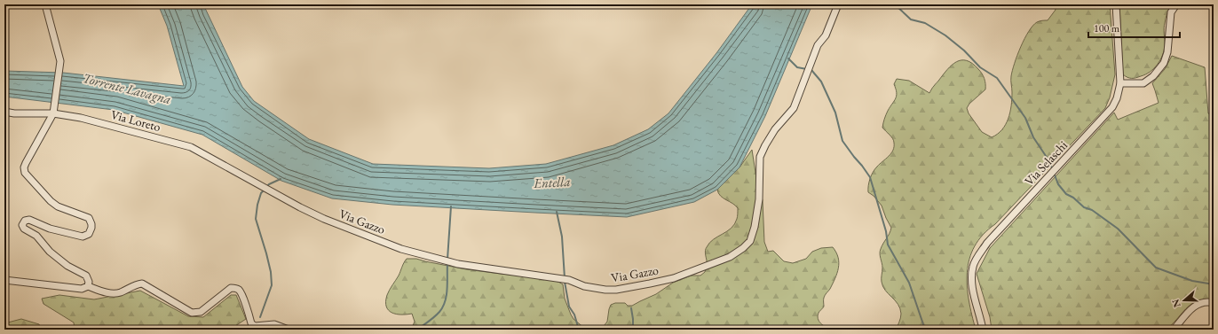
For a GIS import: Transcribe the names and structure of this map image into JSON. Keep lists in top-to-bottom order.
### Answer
{
  "streets": {
    "street": ["Via Loreto", "Via Selaschi", "Via Gazzo"]
  },
  "crossings": [
    ["Via Loreto", "Via Gazzo"]
  ],
  "water": ["Torrente Lavagna", "Entella"],
  "scale_bar": "100 m",
  "north": "left"
}
